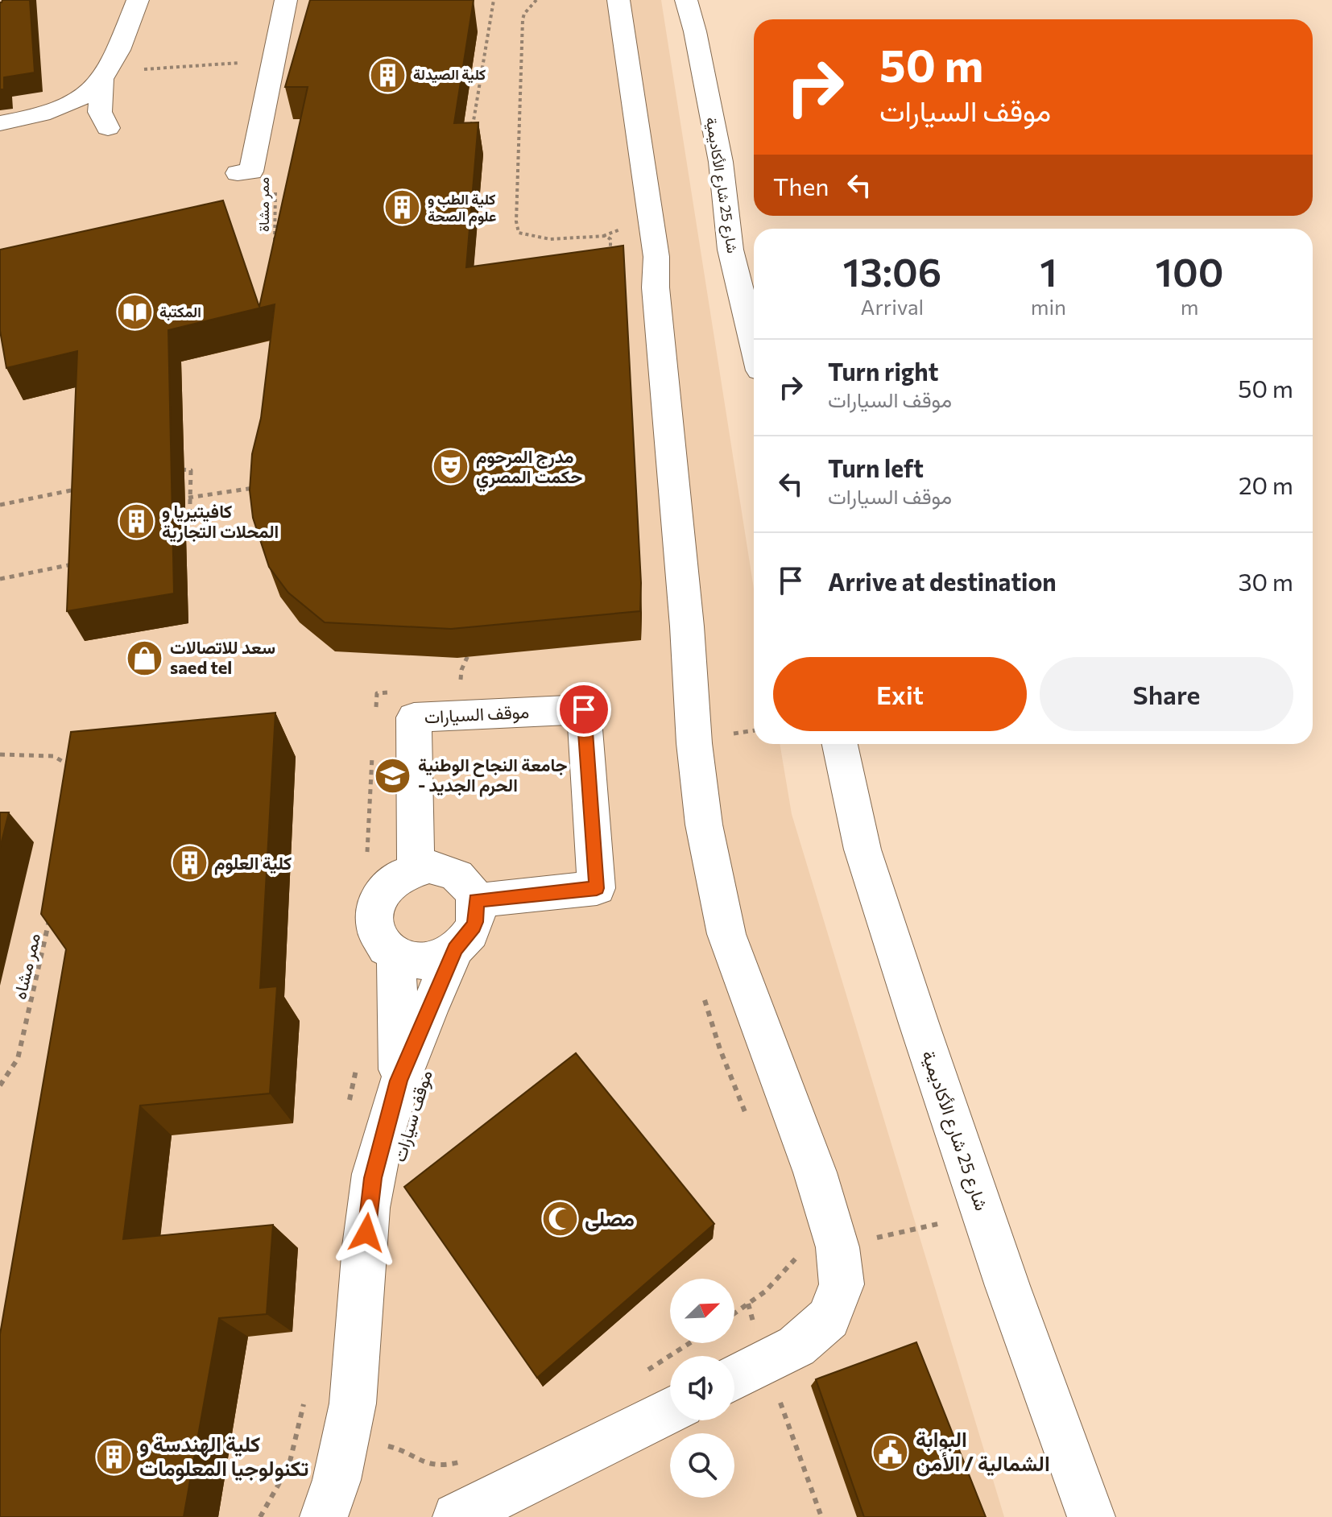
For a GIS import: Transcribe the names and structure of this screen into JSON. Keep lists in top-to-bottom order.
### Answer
{
  "streets": {
    "street": ["شارع 25 شارع الأكاديمية", "موقف السيارات"],
    "path": ["ممر مشاة", "ممر مشاه"]
  },
  "places": {
    "building": [
      "كلية الصيدلة",
      "كلية الطب و علوم الصحة",
      "كافيتيريا و المحلات التجارية",
      "كلية العلوم",
      "كلية الهندسة و تكنولوجيا المعلومات"
    ],
    "library": ["المكتبة"],
    "theatre": ["مدرج المرحوم حكمت المصري"],
    "shop": ["سعد للاتصالات saed tel"],
    "school or university": ["جامعة النجاح الوطنية - الحرم الجديد"],
    "mosque": ["مصلى"],
    "public building": ["البوابة الشمالية / الأمن"]
  },
  "north": "top right",
  "page": {
    "turn": ["50 m", "موقف السيارات"],
    "then": "Then",
    "eta": [
      "13:06",
      "Arrival",
      "1",
      "min",
      "100",
      "m"
    ],
    "list": [
      {
        "name": "Turn right",
        "note": "موقف السيارات",
        "value": "50 m"
      },
      {
        "name": "Turn left",
        "note": "موقف السيارات",
        "value": "20 m"
      },
      {
        "name": "Arrive at destination",
        "value": "30 m"
      }
    ],
    "buttons": ["Exit", "Share"]
  }
}
